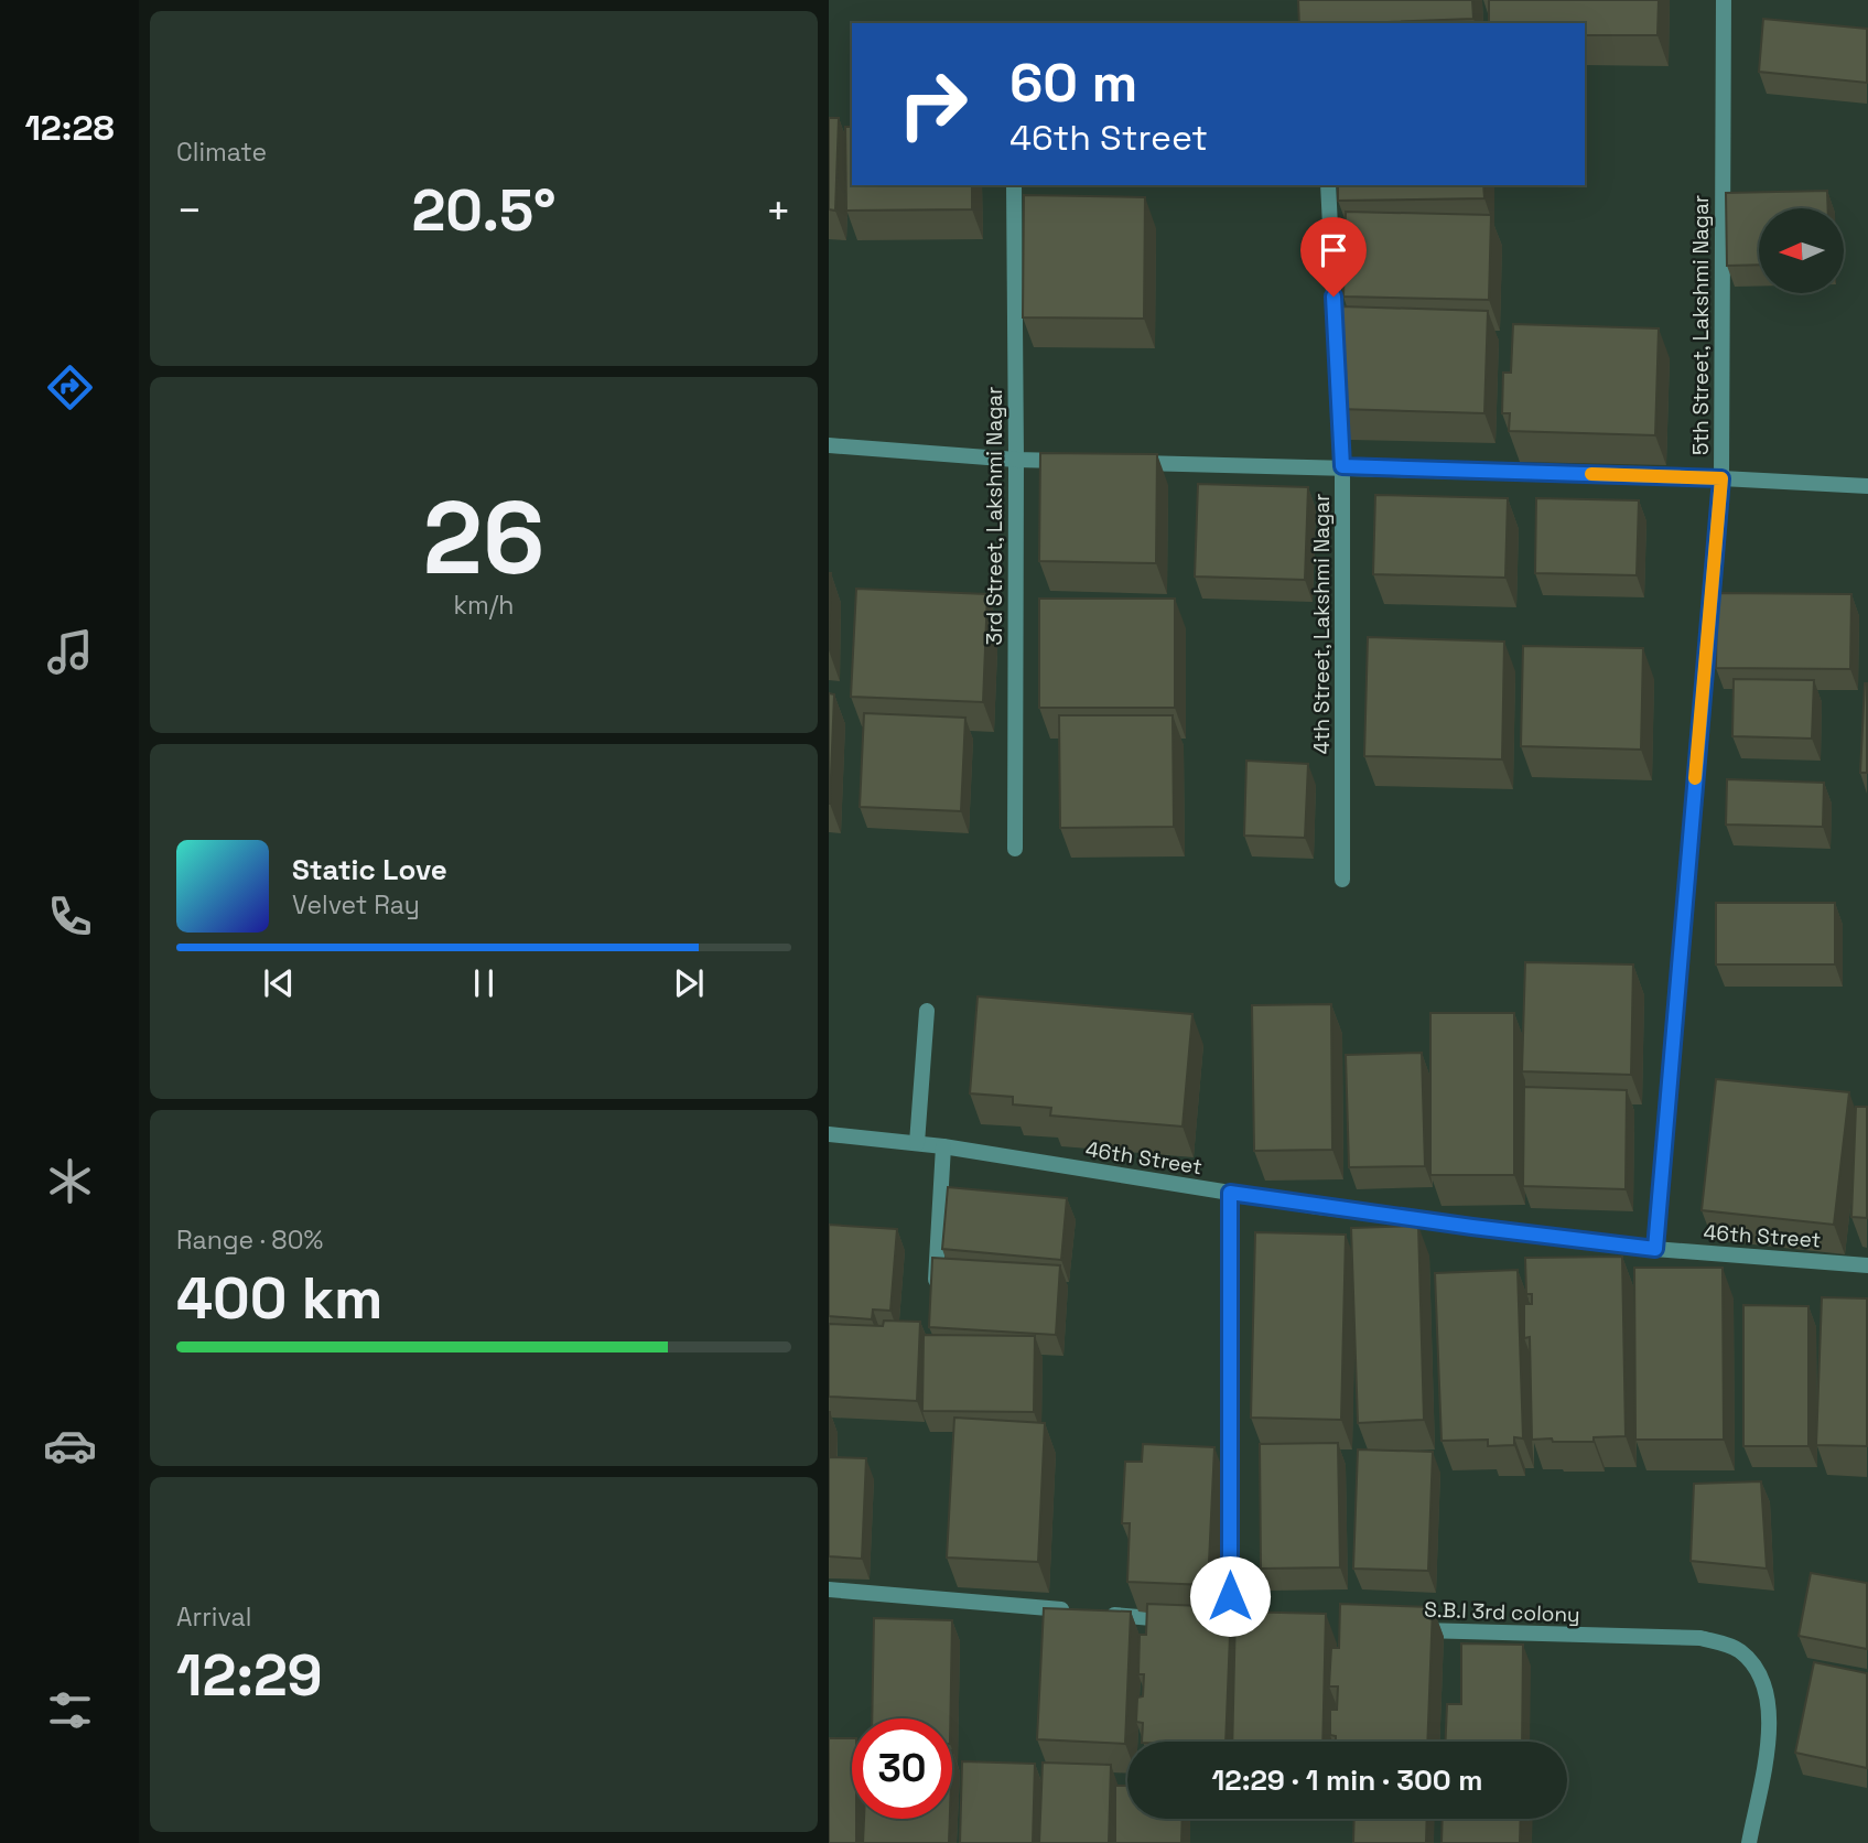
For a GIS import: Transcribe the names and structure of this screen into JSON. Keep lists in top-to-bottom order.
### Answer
{
  "streets": {
    "street": [
      "5th Street, Lakshmi Nagar",
      "3rd Street, Lakshmi Nagar",
      "4th Street, Lakshmi Nagar",
      "46th Street",
      "S.B.I 3rd colony"
    ]
  },
  "crossings": [
    ["5th Street, Lakshmi Nagar", "46th Street"]
  ],
  "north": "left",
  "page": {
    "tabs": "12:28",
    "tile": [
      "Climate",
      ["26", "km/h"],
      ["Range · 80%", "400 km"],
      ["Arrival", "12:29"]
    ],
    "turn": ["60 m", "46th Street"],
    "heat": ["−", "20.5°", "+"],
    "song": ["Static Love", "Velvet Ray"],
    "limit": "30",
    "trip": "12:29 · 1 min · 300 m"
  }
}
